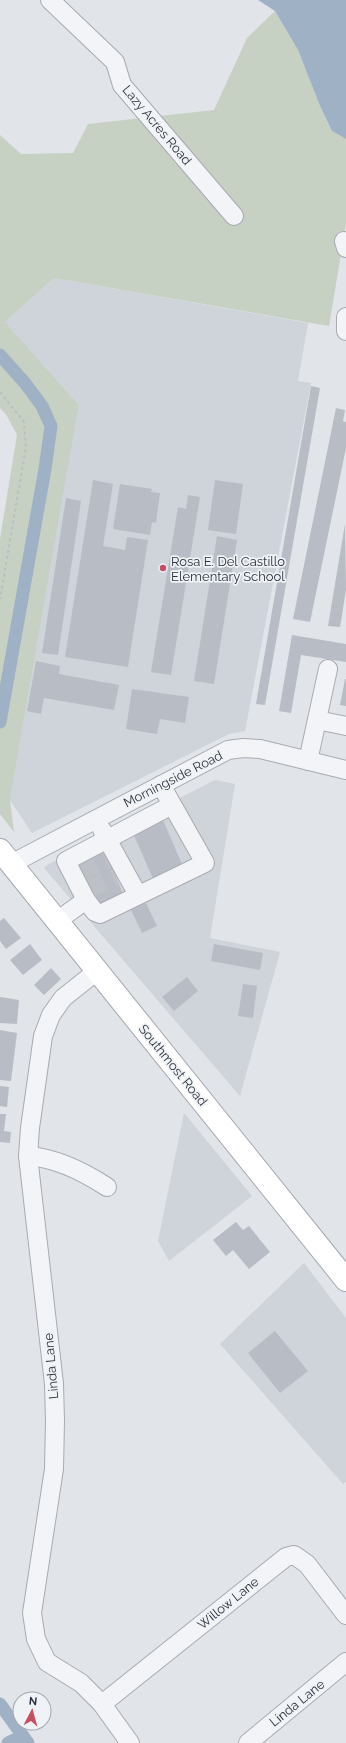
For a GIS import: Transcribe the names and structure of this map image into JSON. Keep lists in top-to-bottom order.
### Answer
{
  "streets": {
    "main road": ["Southmost Road"],
    "street": [
      "Lazy Acres Road",
      "Morningside Road",
      "Linda Lane",
      "Willow Lane"
    ]
  },
  "crossings": [
    ["Morningside Road", "Southmost Road"],
    ["Southmost Road", "Linda Lane"],
    ["Linda Lane", "Willow Lane"]
  ],
  "places": ["Rosa E. Del Castillo Elementary School"],
  "north": "top"
}
